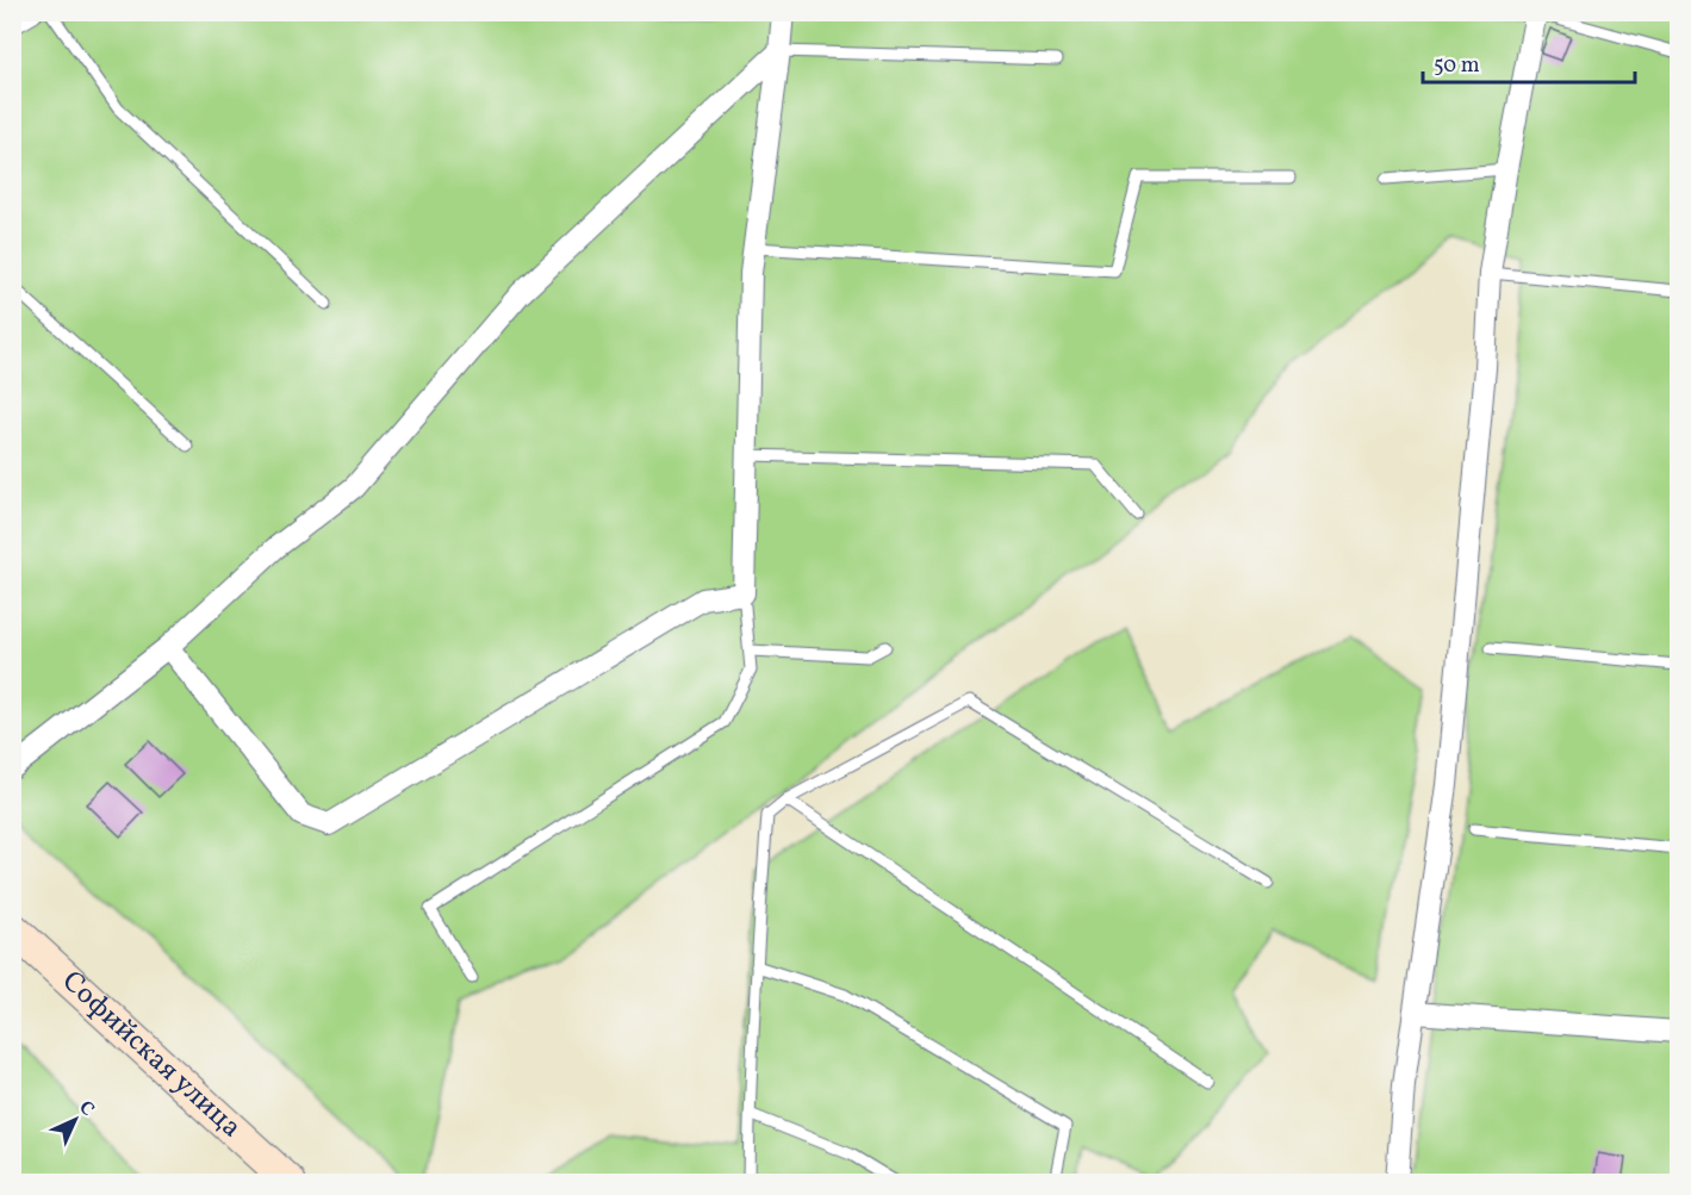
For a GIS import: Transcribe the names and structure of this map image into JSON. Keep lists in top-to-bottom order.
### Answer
{
  "streets": {
    "main road": ["Софийская улица"]
  },
  "scale_bar": "50 m",
  "north": "top right"
}
